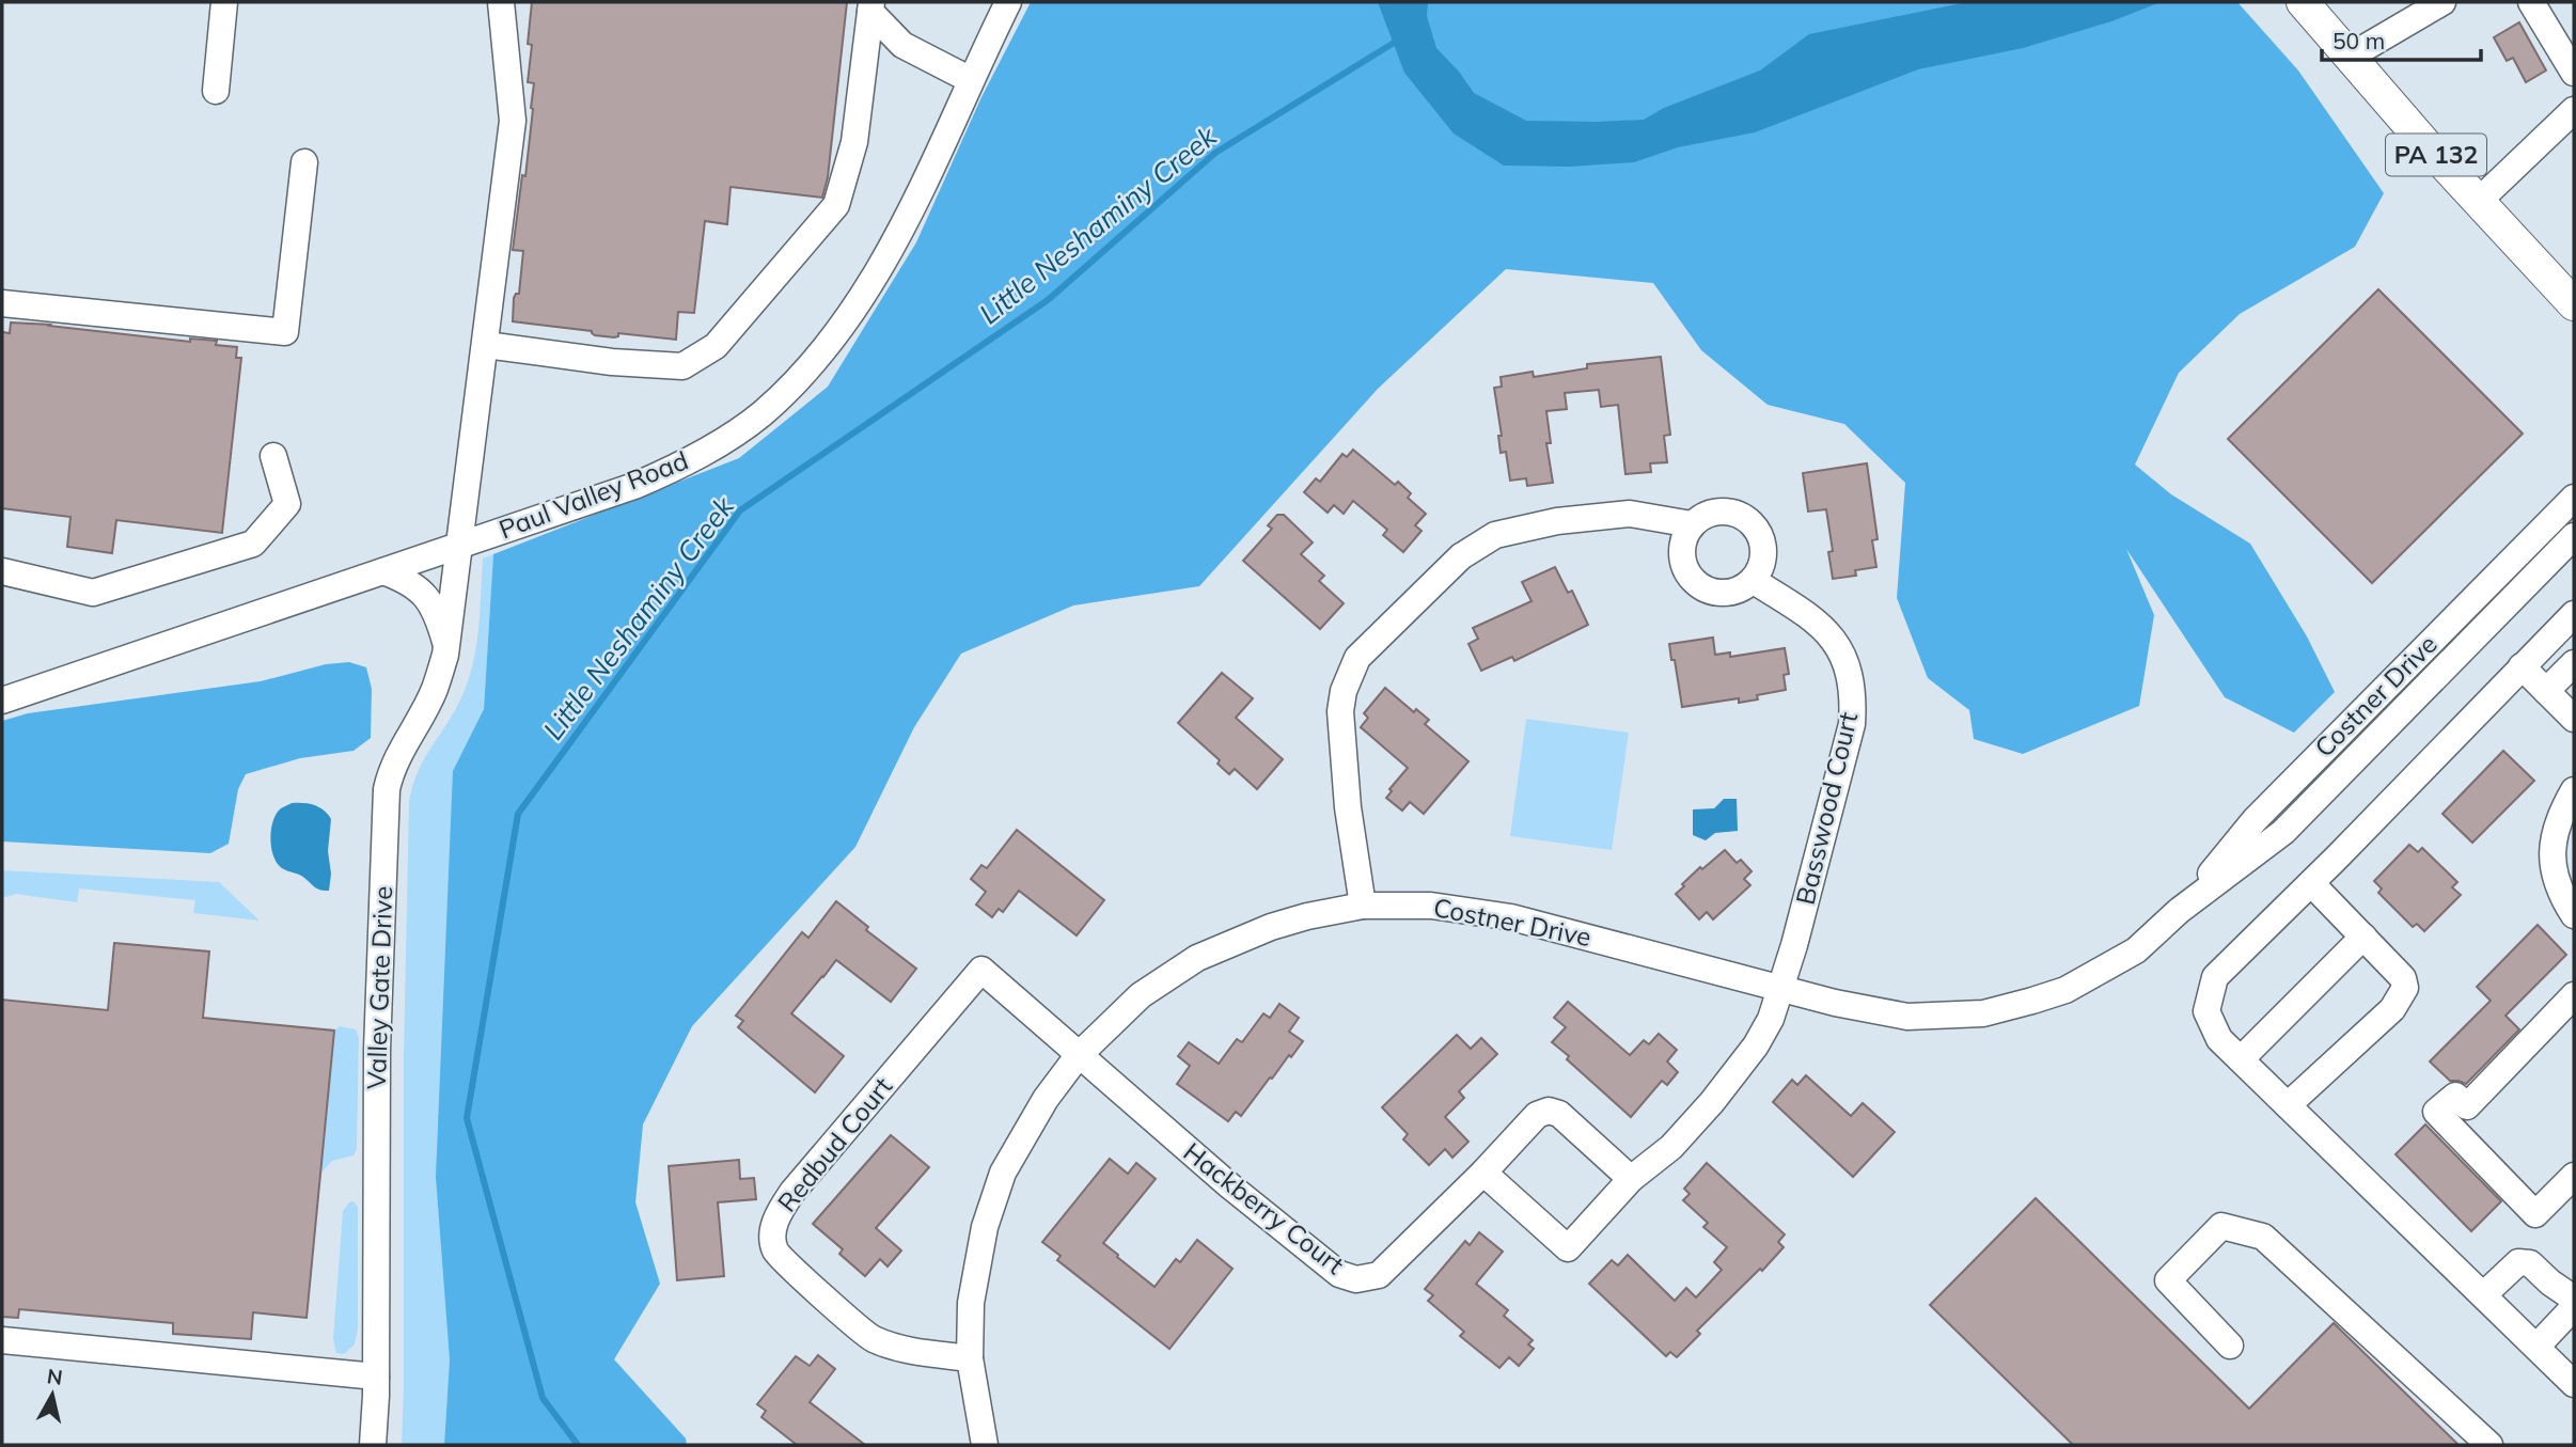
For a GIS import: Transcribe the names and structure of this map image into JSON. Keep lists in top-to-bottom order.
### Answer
{
  "streets": {
    "main road": ["PA 132"],
    "street": [
      "Paul Valley Road",
      "Costner Drive",
      "Basswood Court",
      "Valley Gate Drive",
      "Redbud Court",
      "Hackberry Court"
    ]
  },
  "crossings": [
    ["Paul Valley Road", "Valley Gate Drive"],
    ["Costner Drive", "Basswood Court"],
    ["Costner Drive", "Redbud Court"],
    ["Costner Drive", "Hackberry Court"],
    ["Basswood Court", "Hackberry Court"],
    ["Redbud Court", "Hackberry Court"]
  ],
  "water": ["Little Neshaminy Creek"],
  "scale_bar": "50 m",
  "north": "top"
}
